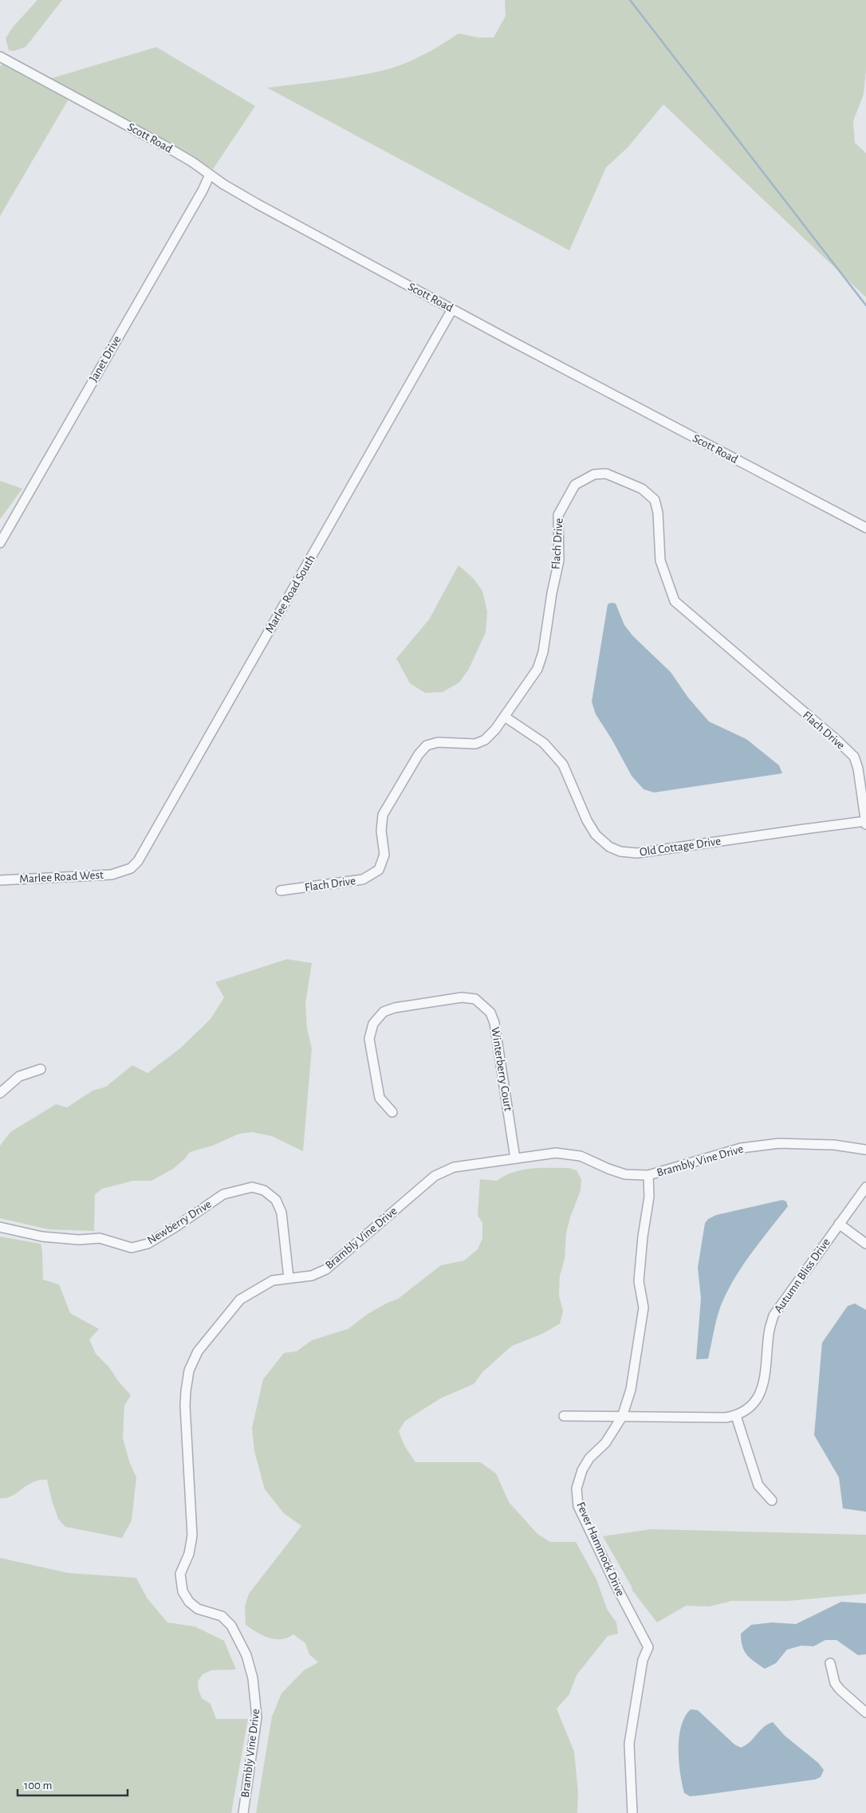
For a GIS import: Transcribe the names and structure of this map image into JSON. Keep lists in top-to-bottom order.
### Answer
{
  "streets": {
    "street": [
      "Scott Road",
      "Janet Drive",
      "Flach Drive",
      "Marlee Road South",
      "Old Cottage Drive",
      "Marlee Road West",
      "Winterberry Court",
      "Brambly Vine Drive",
      "Newberry Drive",
      "Autumn Bliss Drive",
      "Fever Hammock Drive"
    ]
  },
  "crossings": [
    ["Scott Road", "Janet Drive"],
    ["Scott Road", "Marlee Road South"],
    ["Flach Drive", "Old Cottage Drive"],
    ["Marlee Road South", "Marlee Road West"],
    ["Winterberry Court", "Brambly Vine Drive"],
    ["Brambly Vine Drive", "Newberry Drive"],
    ["Brambly Vine Drive", "Fever Hammock Drive"],
    ["Autumn Bliss Drive", "Fever Hammock Drive"]
  ],
  "scale_bar": "100 m"
}
